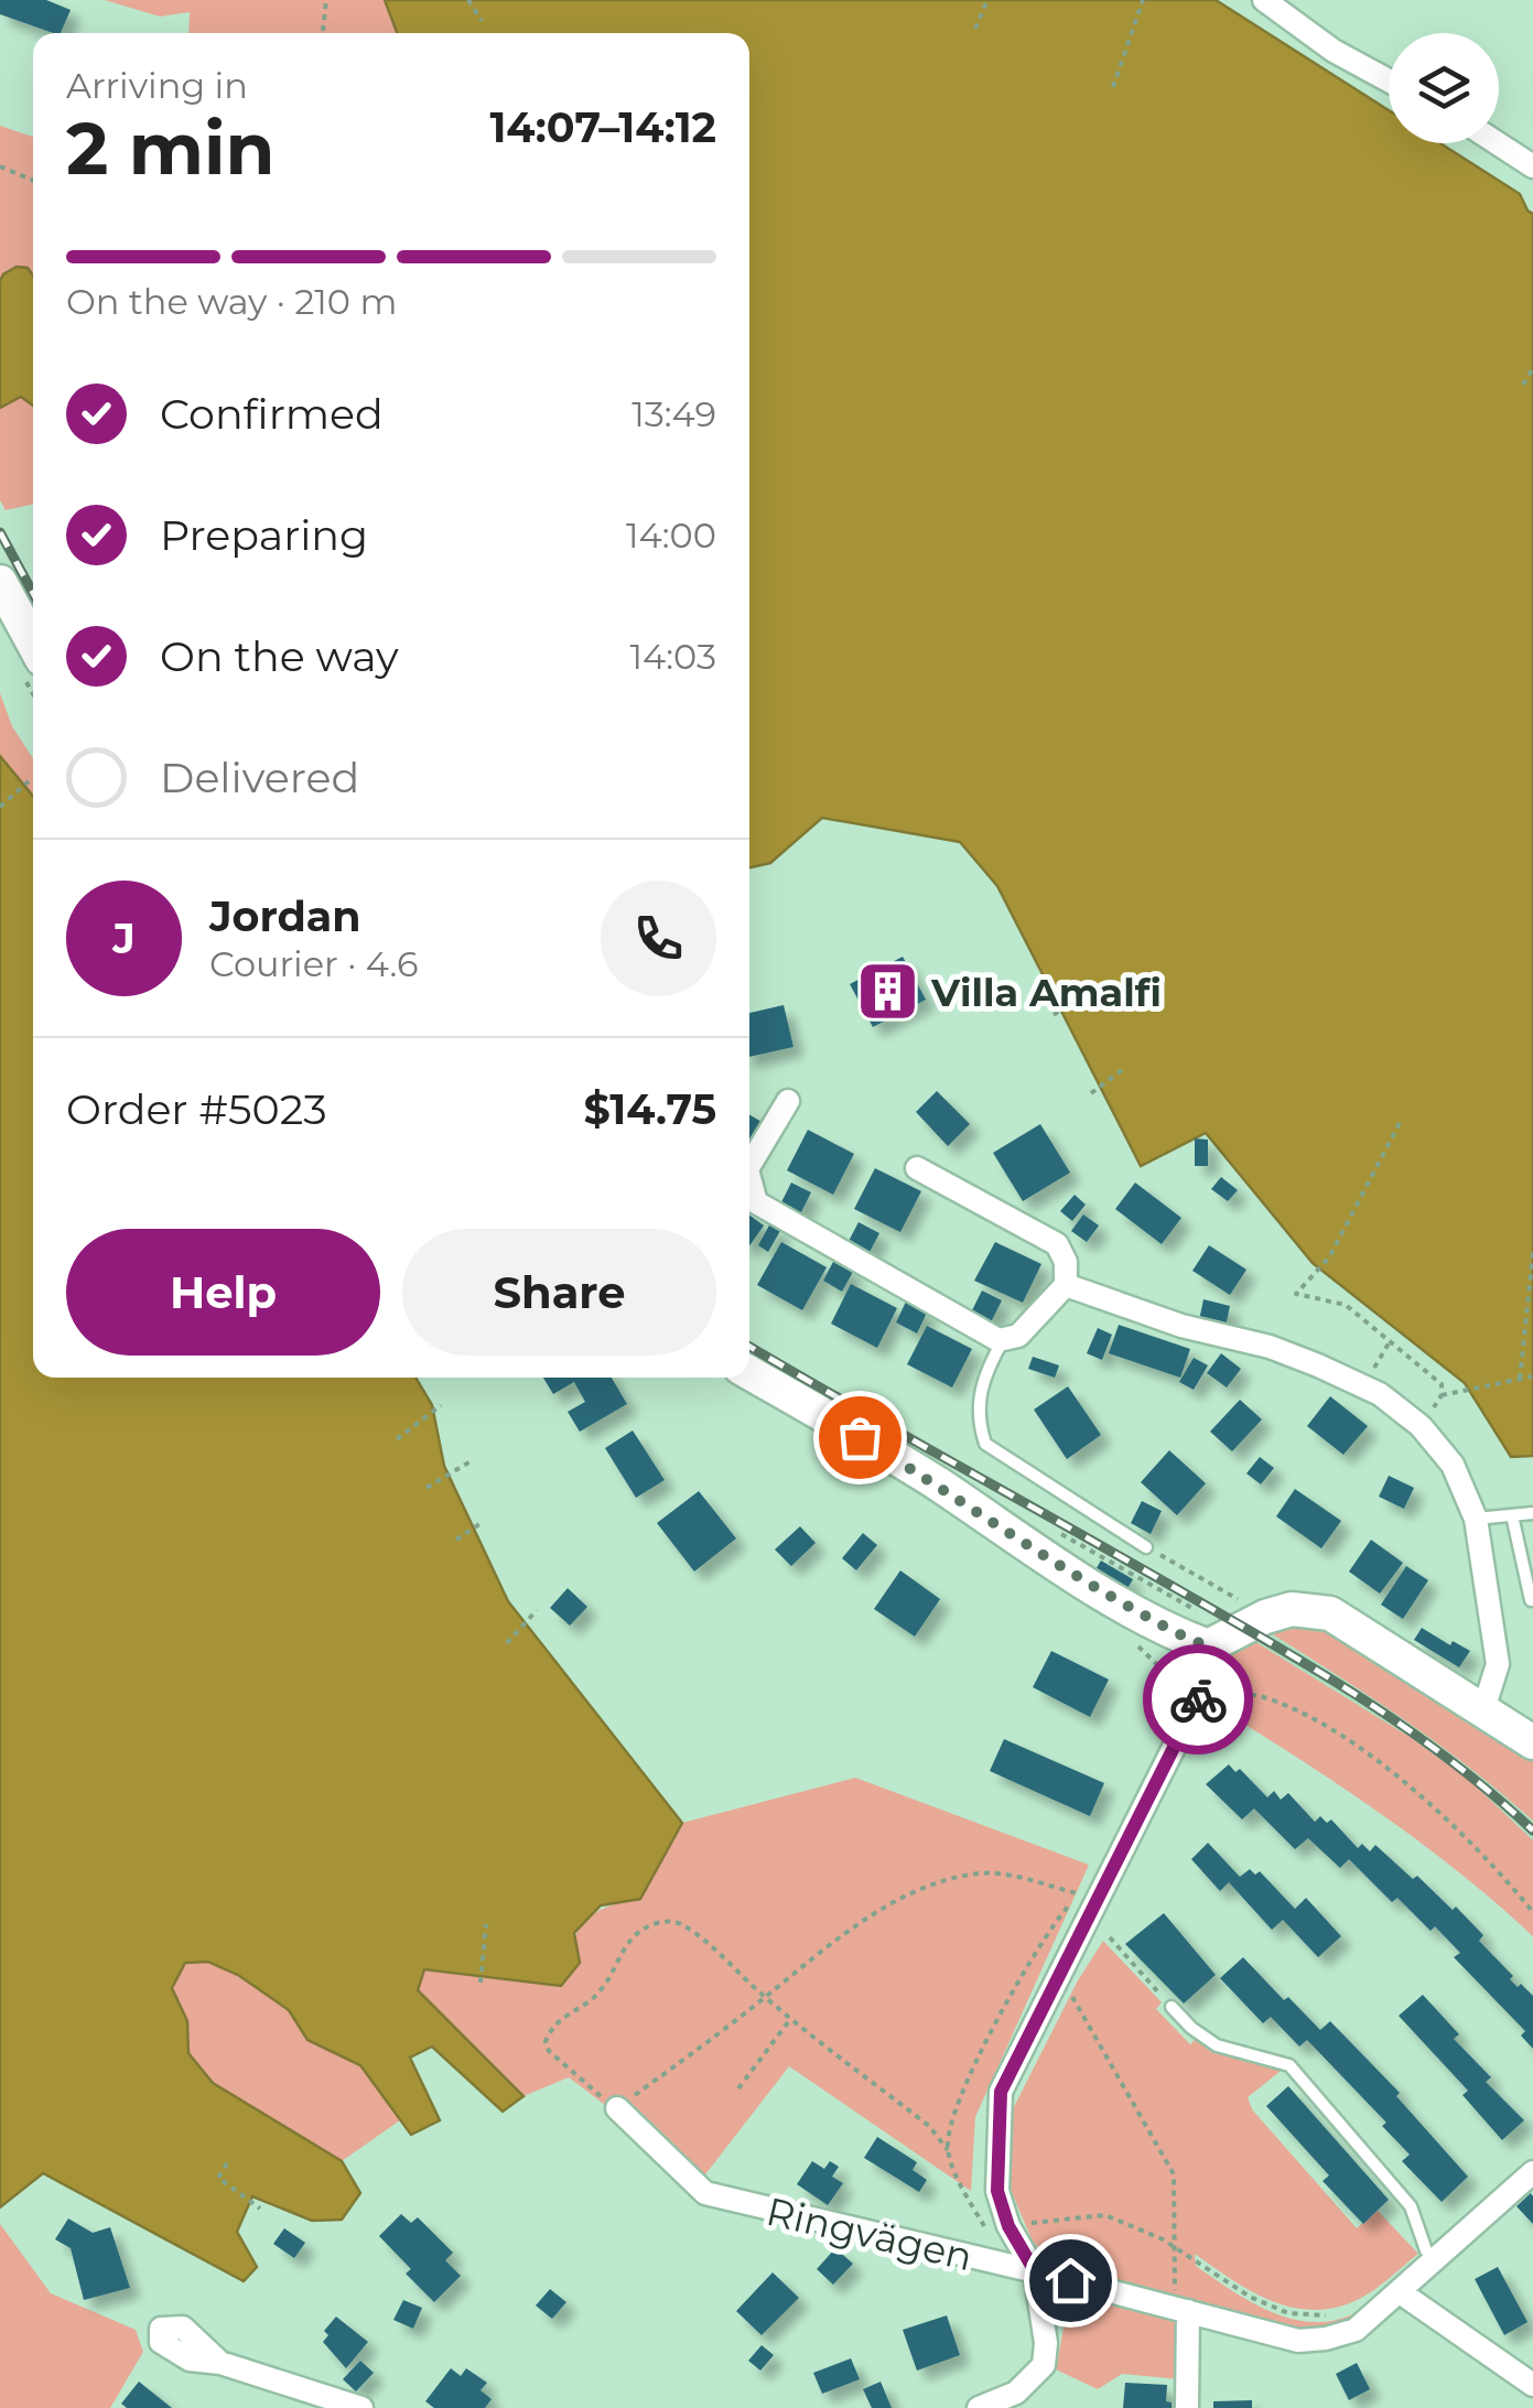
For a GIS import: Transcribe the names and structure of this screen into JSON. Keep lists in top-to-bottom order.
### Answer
{
  "streets": {
    "street": ["Ringvägen"]
  },
  "places": {
    "building": ["Villa Amalfi"]
  },
  "page": {
    "heading": ["2 min", "Arriving in", "14:07–14:12"],
    "panel": [
      "Jordan",
      "Courier · 4.6",
      "Order #5023",
      "$14.75"
    ],
    "bar": "On the way · 210 m",
    "list": [
      ["Confirmed", "13:49"],
      ["Preparing", "14:00"],
      ["On the way", "14:03"],
      "Delivered"
    ],
    "round": "J",
    "buttons": ["Help", "Share"]
  }
}
